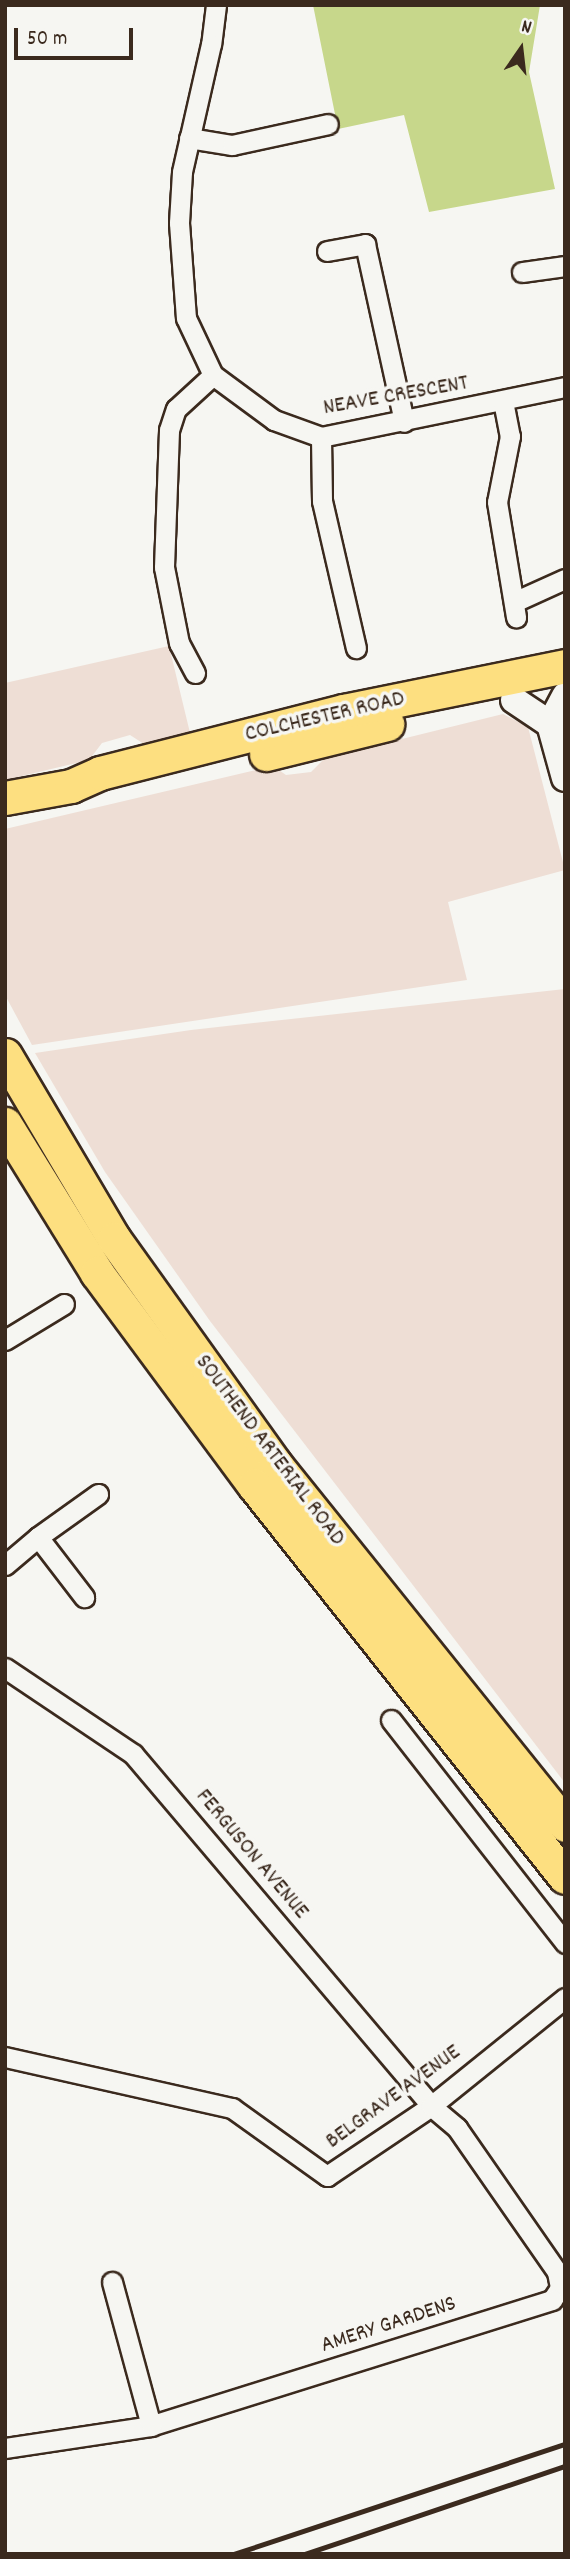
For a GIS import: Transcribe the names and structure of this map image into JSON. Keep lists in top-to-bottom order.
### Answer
{
  "streets": {
    "highway": ["COLCHESTER ROAD", "SOUTHEND ARTERIAL ROAD"],
    "street": [
      "NEAVE CRESCENT",
      "FERGUSON AVENUE",
      "BELGRAVE AVENUE",
      "AMERY GARDENS"
    ]
  },
  "crossings": [
    ["FERGUSON AVENUE", "BELGRAVE AVENUE"],
    ["FERGUSON AVENUE", "AMERY GARDENS"],
    ["BELGRAVE AVENUE", "AMERY GARDENS"]
  ],
  "scale_bar": "50 m",
  "north": "top"
}
